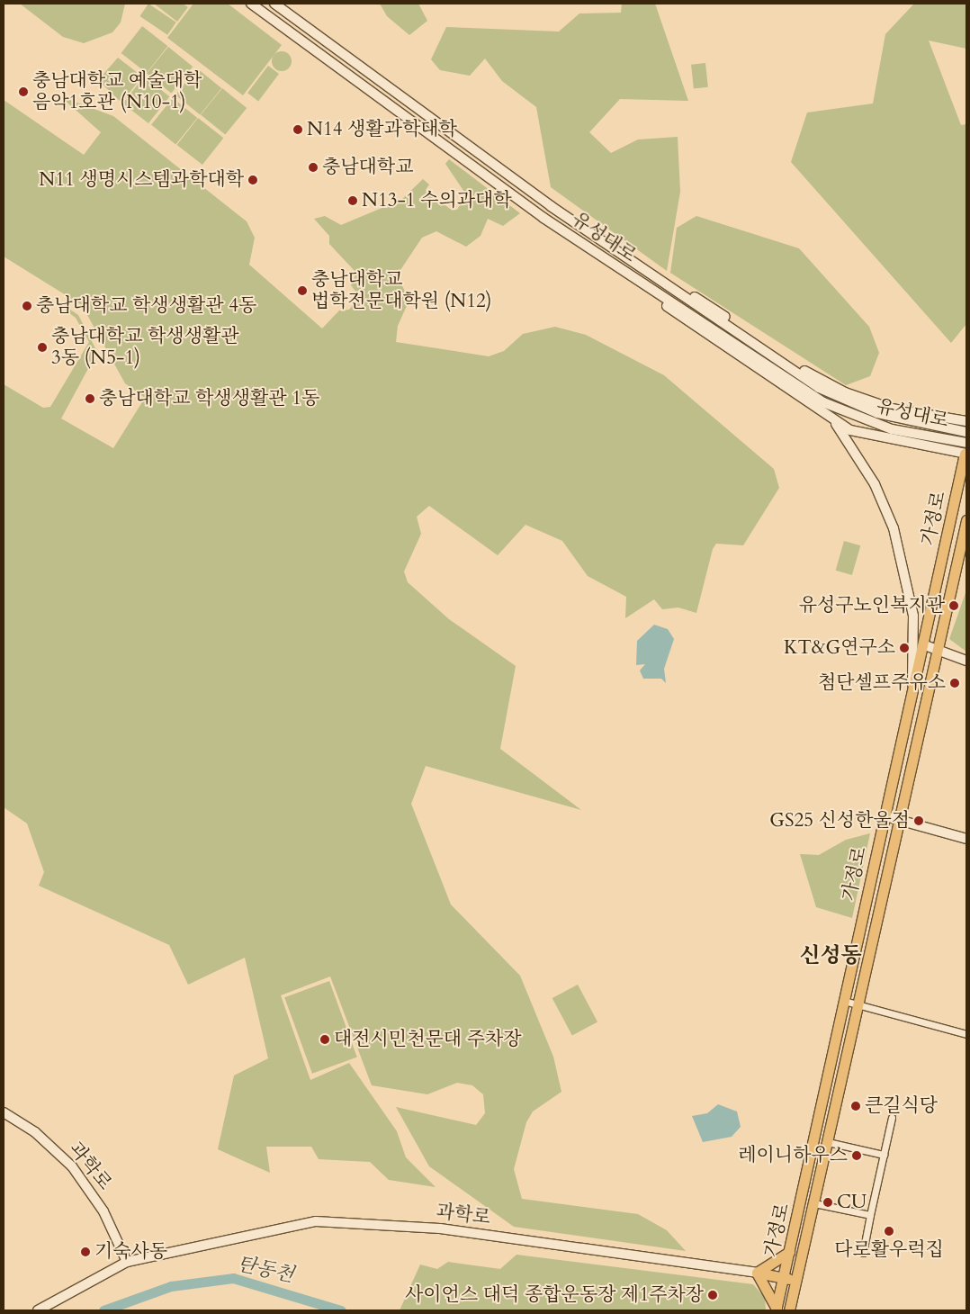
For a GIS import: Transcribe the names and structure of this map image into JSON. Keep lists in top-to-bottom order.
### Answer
{
  "streets": {
    "main road": ["유성대로", "가정로", "과학로"]
  },
  "crossings": [
    ["유성대로", "가정로"],
    ["가정로", "과학로"]
  ],
  "districts": ["신성동"],
  "water": ["탄동천"],
  "places": [
    "충남대학교 예술대학 음악1호관 (N10-1)",
    "N14 생활과학대학",
    "충남대학교",
    "N11 생명시스템과학대학",
    "N13-1 수의과대학",
    "충남대학교 법학전문대학원 (N12)",
    "충남대학교 학생생활관 4동",
    "충남대학교 학생생활관 3동 (N5-1)",
    "충남대학교 학생생활관 1동",
    "유성구노인복지관",
    "KT&G연구소",
    "첨단셀프주유소",
    "GS25 신성한울점",
    "대전시민천문대 주차장",
    "큰길식당",
    "레이니하우스",
    "CU",
    "다로활우럭집",
    "기숙사동",
    "사이언스 대덕 종합운동장 제1주차장"
  ]
}
